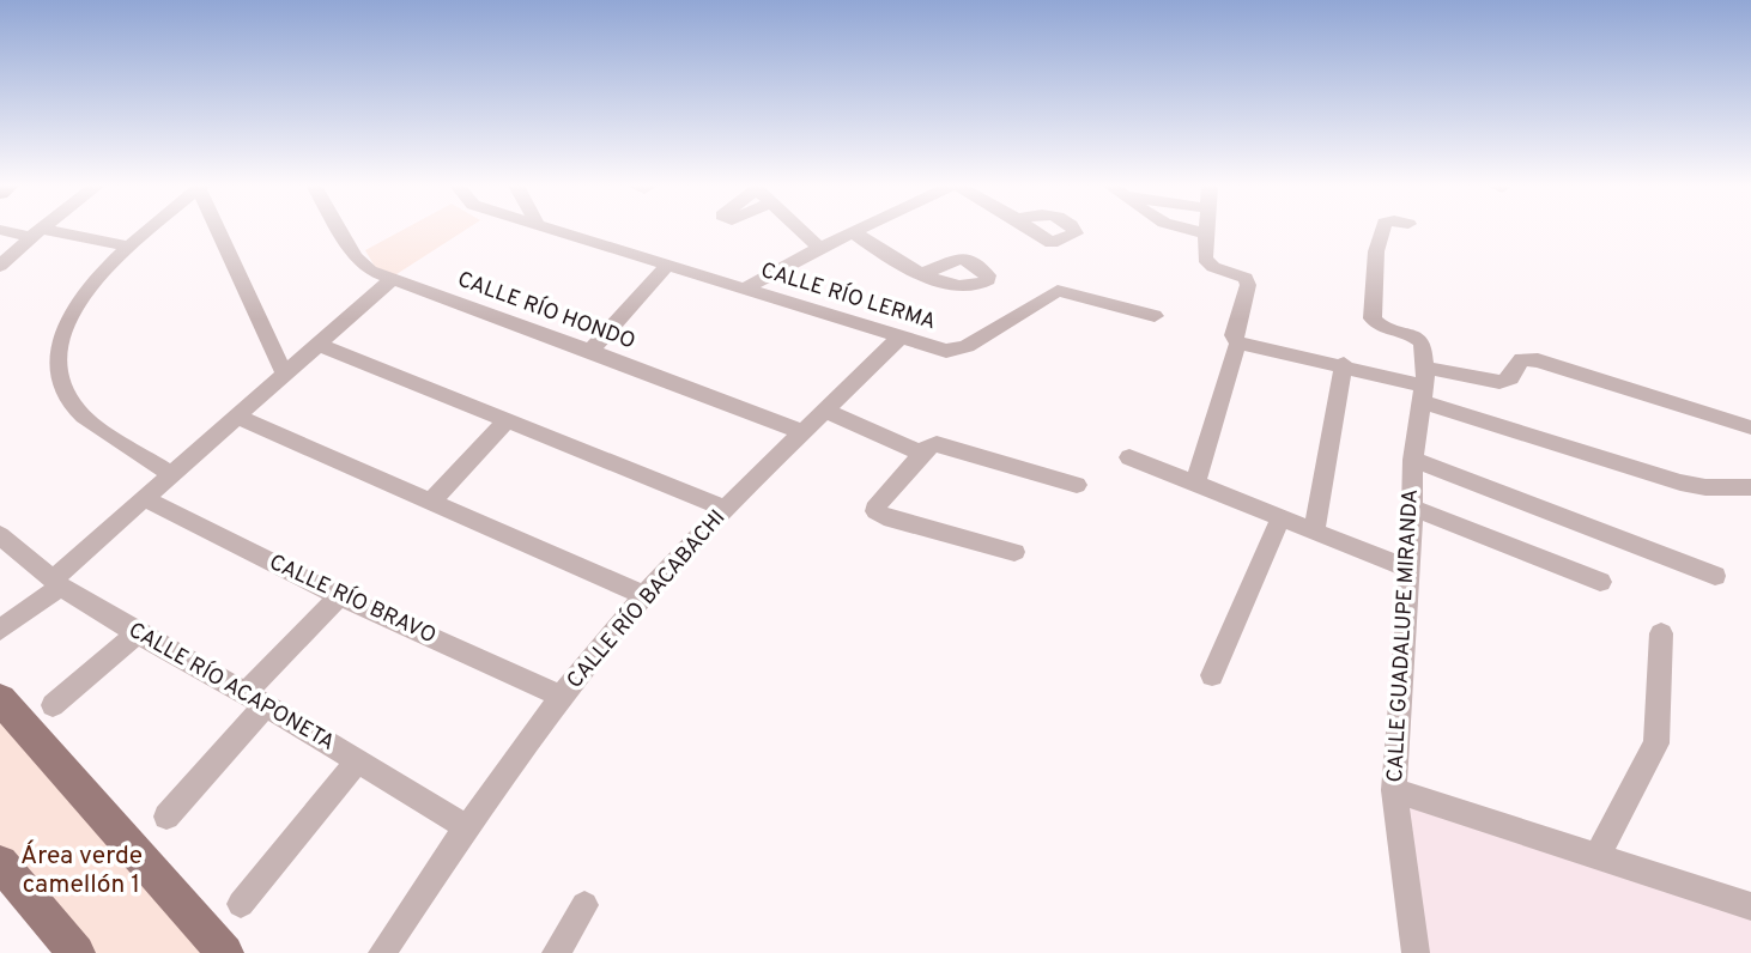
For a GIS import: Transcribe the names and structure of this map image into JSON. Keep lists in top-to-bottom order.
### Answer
{
  "streets": {
    "street": [
      "CALLE RÍO LERMA",
      "CALLE RÍO HONDO",
      "CALLE RÍO BRAVO",
      "CALLE RÍO BACABACHI",
      "CALLE GUADALUPE MIRANDA",
      "CALLE RÍO ACAPONETA"
    ]
  },
  "crossings": [
    ["CALLE RÍO LERMA", "CALLE RÍO BACABACHI"],
    ["CALLE RÍO HONDO", "CALLE RÍO BACABACHI"],
    ["CALLE RÍO BRAVO", "CALLE RÍO BACABACHI"],
    ["CALLE RÍO BACABACHI", "CALLE RÍO ACAPONETA"]
  ],
  "parks": ["Área verde camellón 1"]
}
